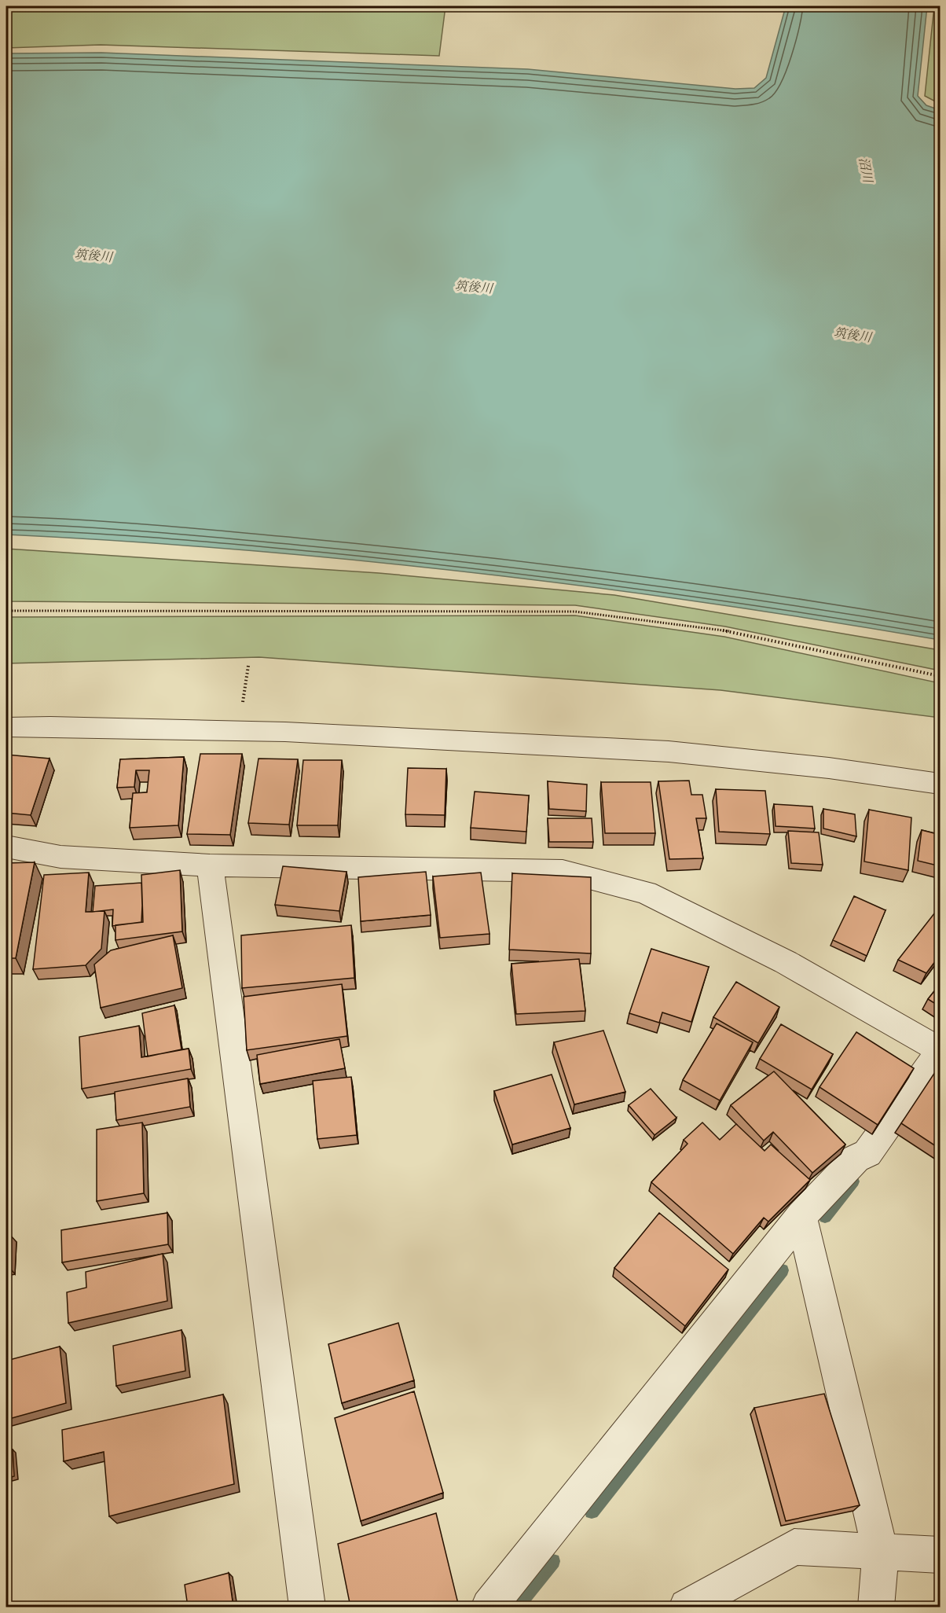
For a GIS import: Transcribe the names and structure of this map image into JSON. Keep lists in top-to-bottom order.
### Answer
{
  "water": ["沼川", "筑後川"]
}
